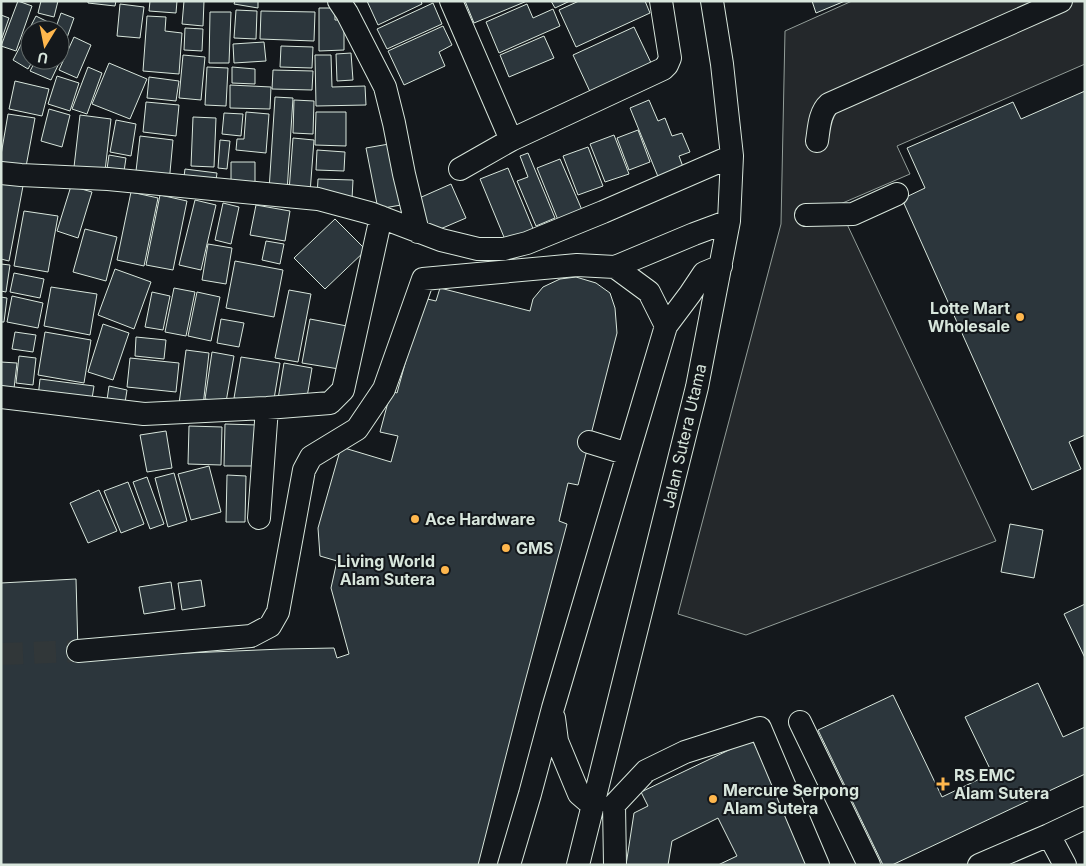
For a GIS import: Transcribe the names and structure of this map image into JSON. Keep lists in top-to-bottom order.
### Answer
{
  "streets": {
    "street": ["Jalan Sutera Utama"]
  },
  "places": {
    "other": [
      "Lotte Mart Wholesale",
      "Ace Hardware",
      "GMS",
      "Living World Alam Sutera",
      "Mercure Serpong Alam Sutera"
    ],
    "health": ["RS EMC Alam Sutera"]
  },
  "north": "bottom"
}
